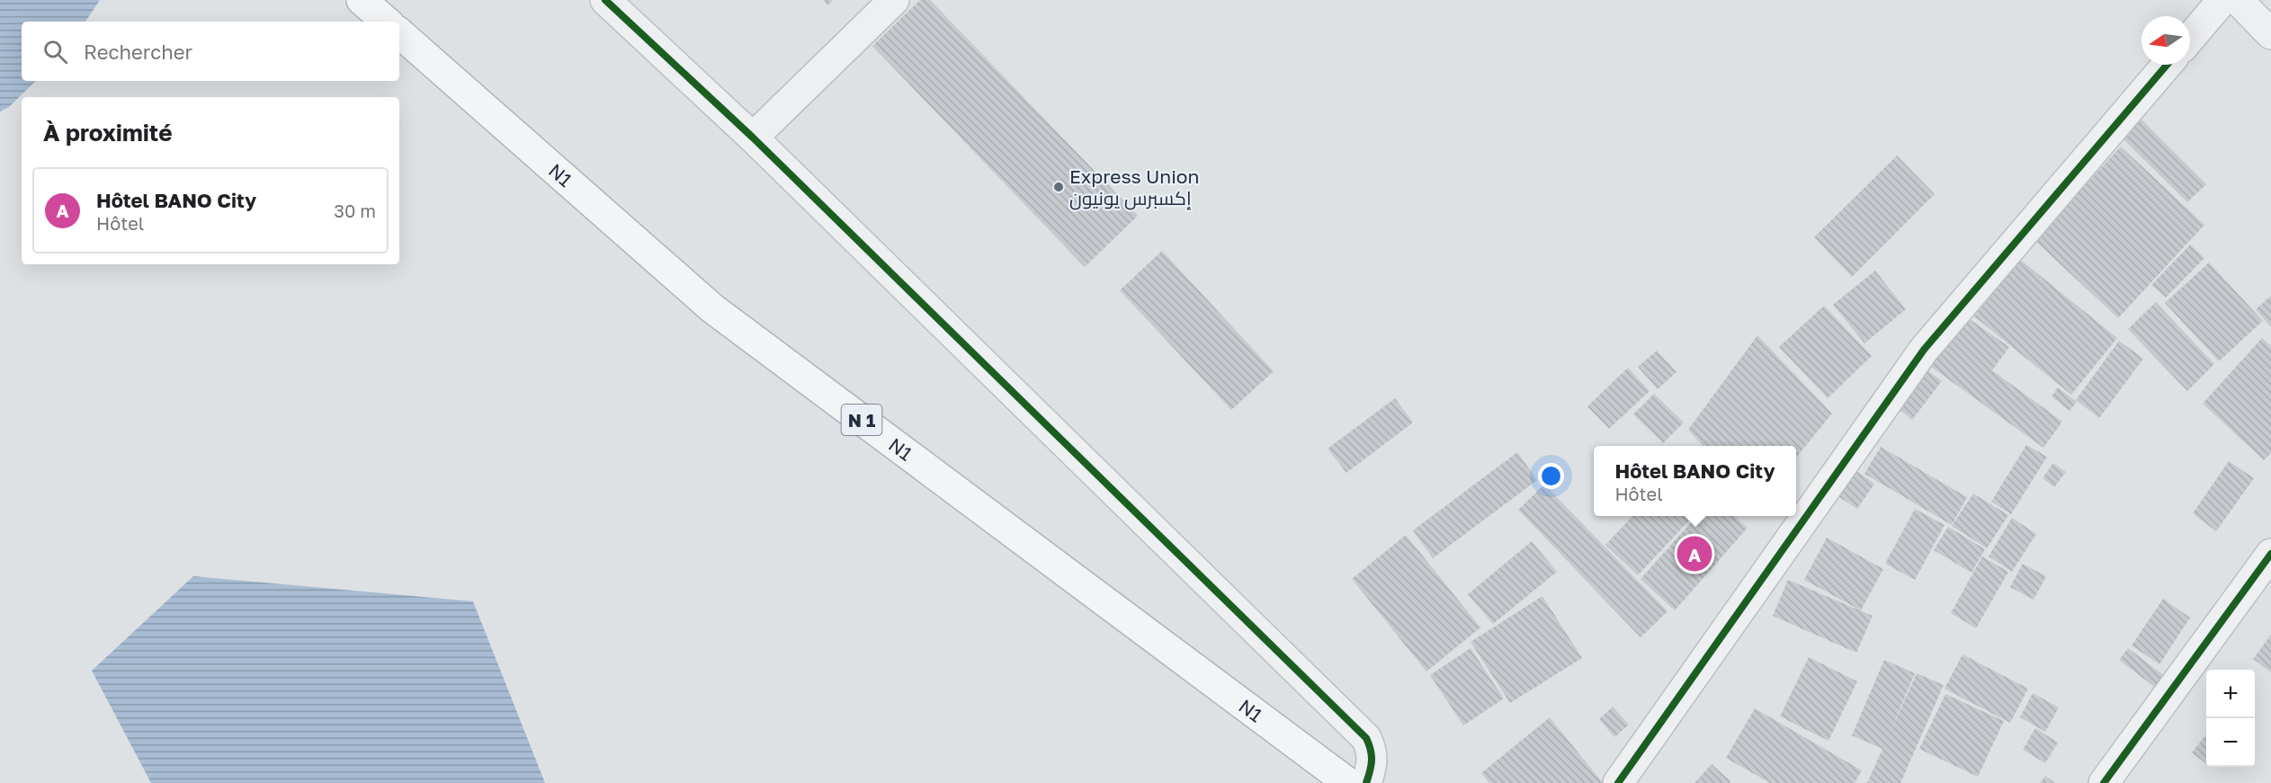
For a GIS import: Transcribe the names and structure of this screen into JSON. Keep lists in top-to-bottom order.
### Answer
{
  "streets": {
    "highway": ["N1", "N 1"]
  },
  "places": ["Express Union إكسبرس يونيون"],
  "north": "left",
  "page": {
    "search": "Rechercher",
    "heading": "À proximité",
    "list": [
      {
        "mark": "A",
        "name": "Hôtel BANO City",
        "note": "Hôtel",
        "value": "30 m"
      }
    ],
    "popup": ["Hôtel BANO City", "Hôtel"],
    "pins": "A",
    "map_buttons": ["+", "−"]
  }
}
